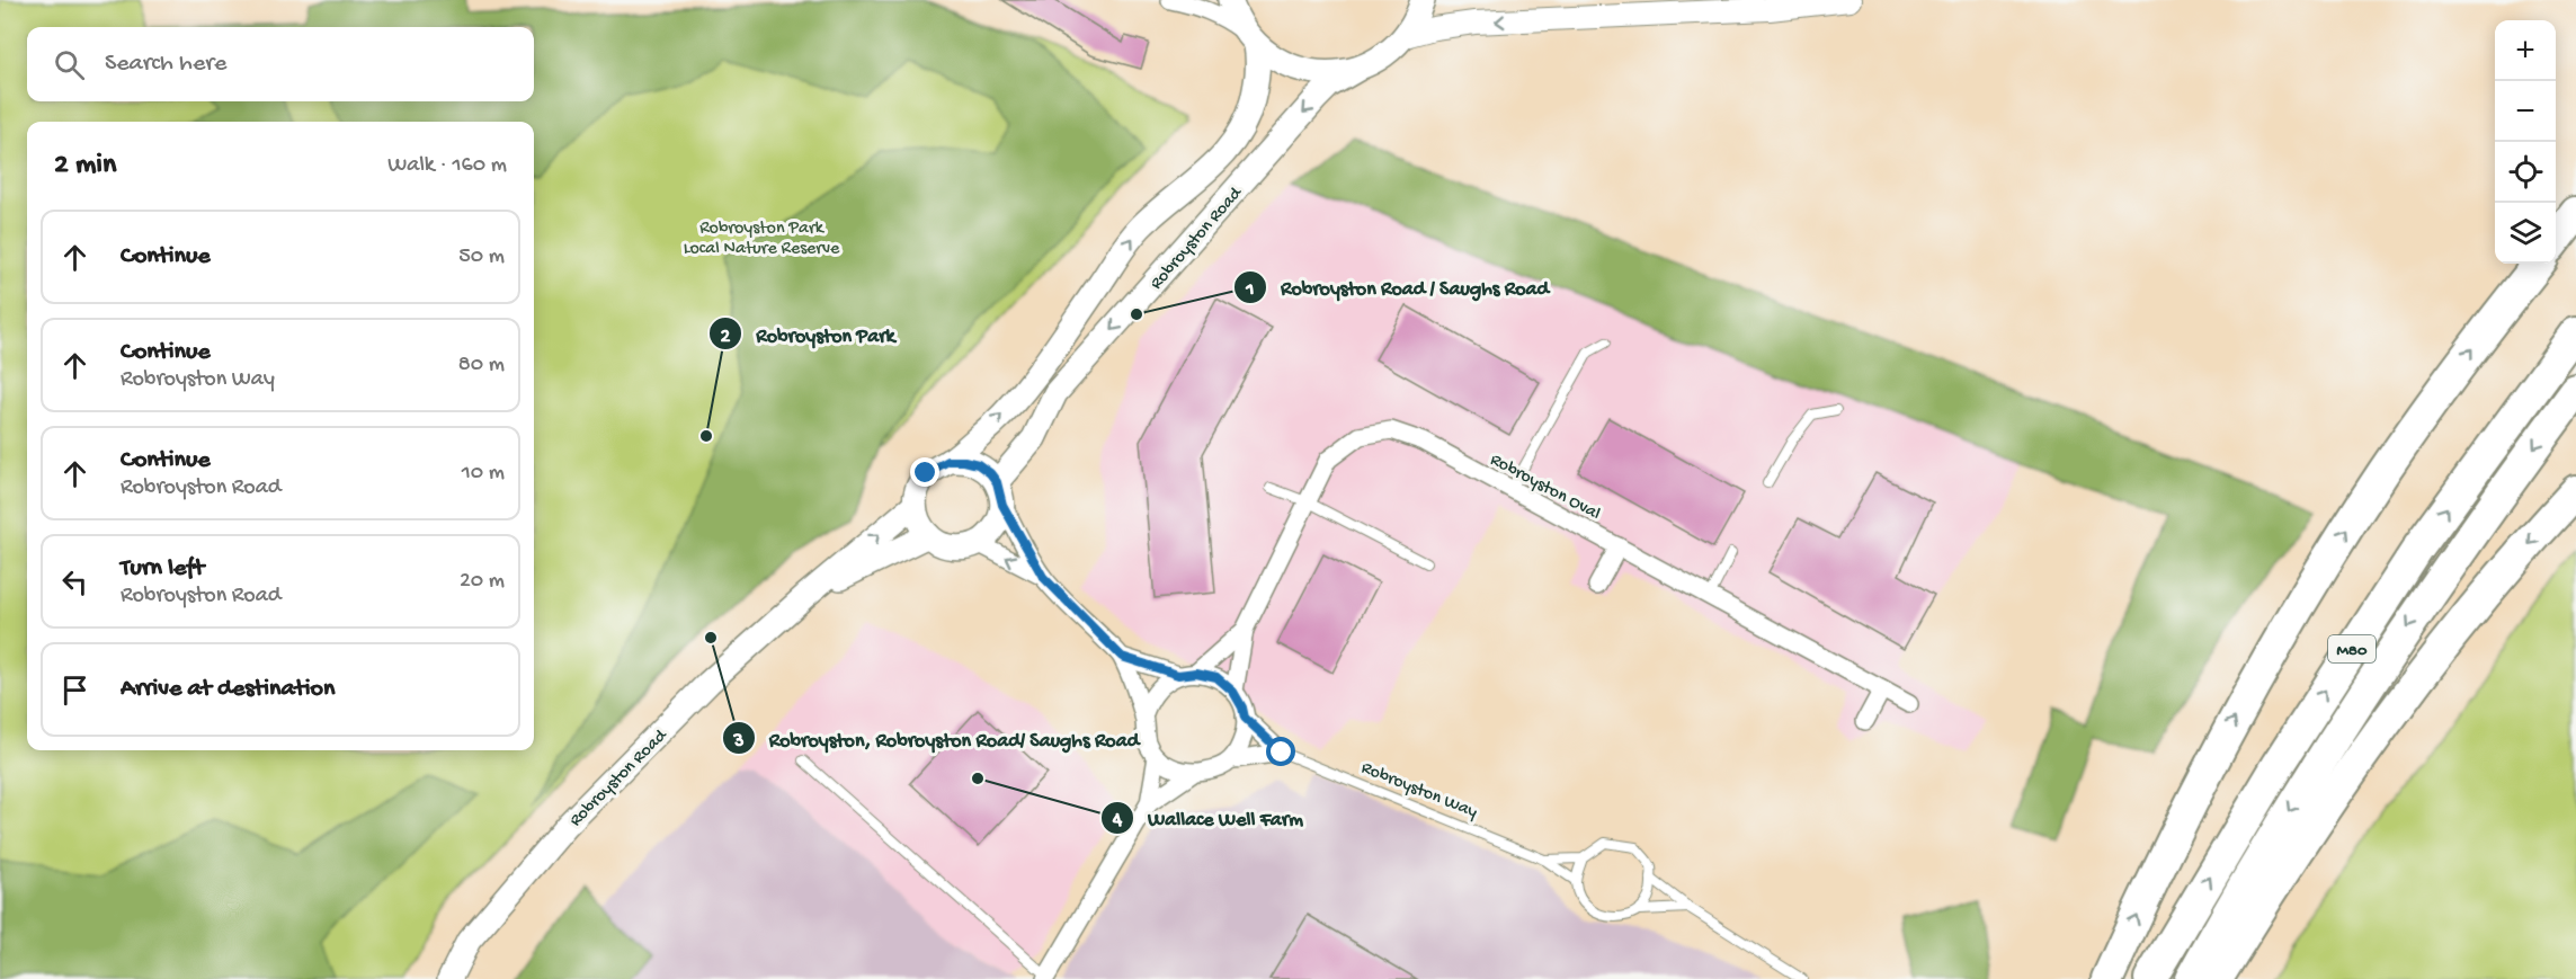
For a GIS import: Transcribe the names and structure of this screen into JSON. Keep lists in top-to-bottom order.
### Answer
{
  "streets": {
    "highway": ["M80"],
    "main road": ["Robroyston Road"],
    "street": ["Robroyston Oval"],
    "lane": ["Robroyston Way"]
  },
  "parks": ["Robroyston Park Local Nature Reserve"],
  "places": [
    "Robroyston Road / Saughs Road",
    "Robroyston Park",
    "Robroyston, Robroyston Road/ Saughs Road",
    "Wallace Well Farm"
  ],
  "page": {
    "map_buttons": ["+", "−"],
    "search": "Search here",
    "heading": ["2 min", "Walk · 160 m"],
    "list": [
      ["Continue", "50 m"],
      ["Continue", "Robroyston Way", "80 m"],
      ["Continue", "Robroyston Road", "10 m"],
      ["Turn left", "Robroyston Road", "20 m"],
      "Arrive at destination"
    ]
  }
}
